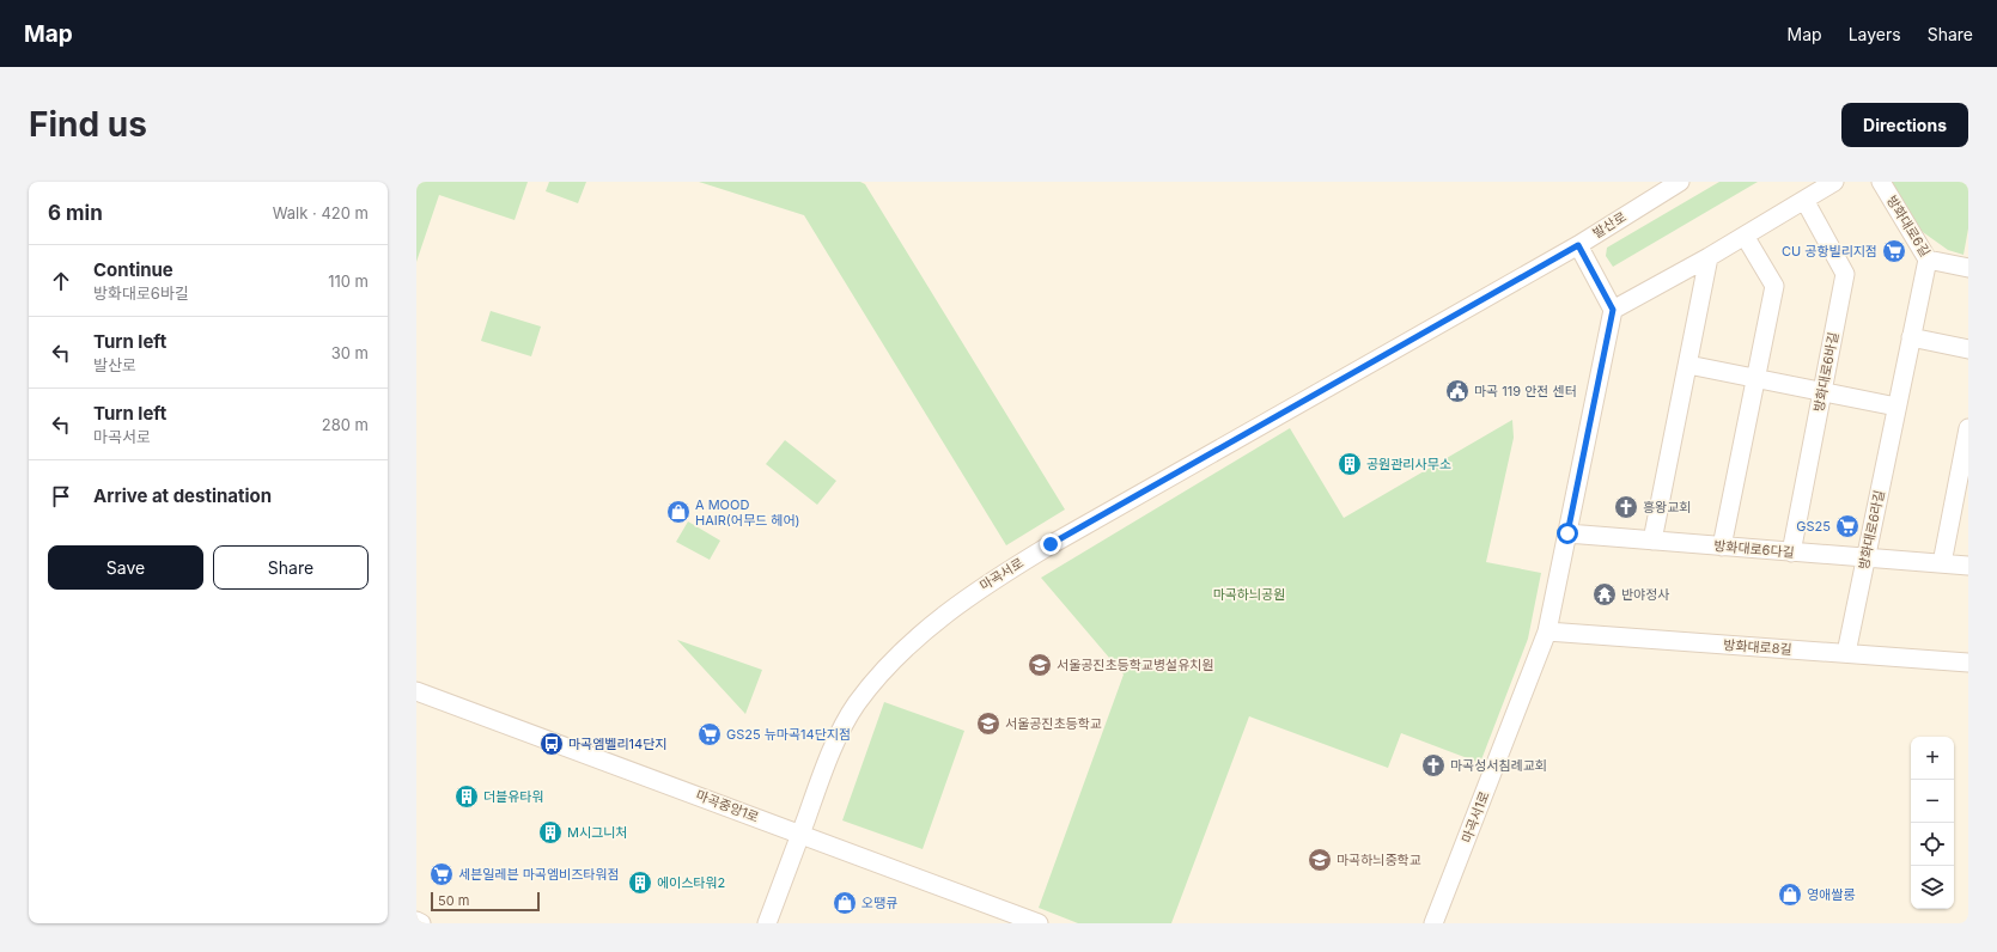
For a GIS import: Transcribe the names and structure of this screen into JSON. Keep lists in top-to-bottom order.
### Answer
{
  "streets": {
    "street": [
      "발산로",
      "방화대로6길",
      "방화대로6바길",
      "방화대로6라길",
      "방화대로6다길",
      "마곡서로",
      "방화대로8길",
      "마곡중앙1로",
      "마곡서1로"
    ]
  },
  "crossings": [
    ["발산로", "마곡서로"],
    ["방화대로6길", "방화대로6라길"],
    ["방화대로6바길", "방화대로6다길"],
    ["방화대로6라길", "방화대로6다길"],
    ["방화대로6라길", "방화대로8길"],
    ["마곡서로", "마곡중앙1로"],
    ["방화대로8길", "마곡서1로"]
  ],
  "parks": ["마곡하늬공원"],
  "places": {
    "supermarket": [
      "CU 공항빌리지점",
      "GS25",
      "GS25 뉴마곡14단지점",
      "세븐일레븐 마곡엠비즈타워점"
    ],
    "public building": ["마곡 119 안전 센터"],
    "building": [
      "공원관리사무소",
      "더블유타워",
      "M시그니처",
      "에이스타워2"
    ],
    "church": ["흥왕교회", "마곡성서침례교회"],
    "shop": ["A MOOD HAIR(어무드 헤어)", "영애쌀롱", "오땡큐"],
    "temple": ["반야정사"],
    "school or university": ["서울공진초등학교병설유치원", "서울공진초등학교", "마곡하늬중학교"],
    "bus stop": ["마곡엠벨리14단지"]
  },
  "scale_bar": "50 m",
  "page": {
    "header": "Map",
    "nav": ["Map", "Layers", "Share"],
    "buttons": [
      "Directions",
      ["Save", "Share"]
    ],
    "title": "Find us",
    "heading": ["6 min", "Walk · 420 m"],
    "list": [
      ["Continue", "방화대로6바길", "110 m"],
      ["Turn left", "발산로", "30 m"],
      ["Turn left", "마곡서로", "280 m"],
      "Arrive at destination"
    ],
    "map_buttons": ["+", "−"],
    "scale": "50 m"
  }
}
